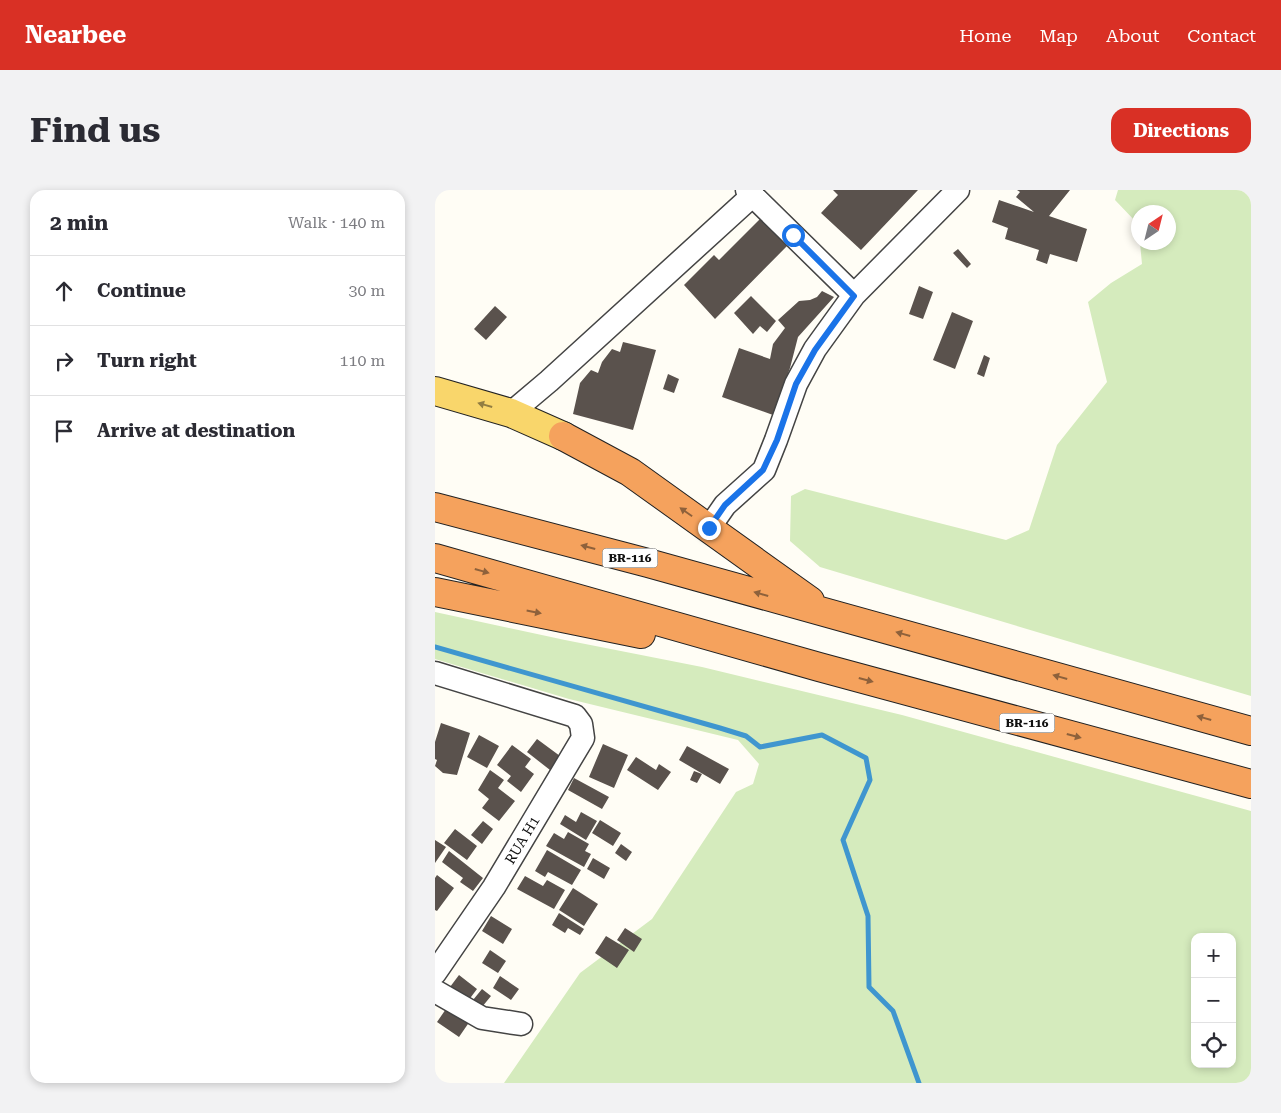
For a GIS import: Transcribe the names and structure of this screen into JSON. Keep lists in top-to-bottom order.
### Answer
{
  "streets": {
    "highway": ["BR-116"],
    "street": ["RUA H1"]
  },
  "north": "top right",
  "page": {
    "header": "Nearbee",
    "nav": [
      "Home",
      "Map",
      "About",
      "Contact"
    ],
    "buttons": "Directions",
    "title": "Find us",
    "heading": ["2 min", "Walk · 140 m"],
    "list": [
      ["Continue", "30 m"],
      ["Turn right", "110 m"],
      "Arrive at destination"
    ],
    "map_buttons": ["+", "−"]
  }
}
